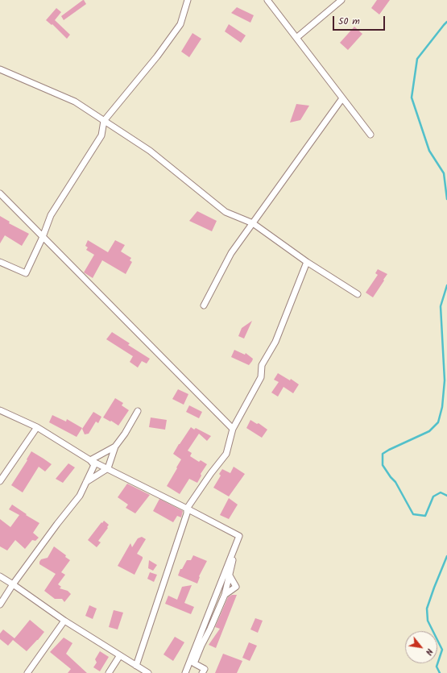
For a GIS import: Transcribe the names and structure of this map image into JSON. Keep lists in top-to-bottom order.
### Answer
{
  "scale_bar": "50 m",
  "north": "bottom right"
}
